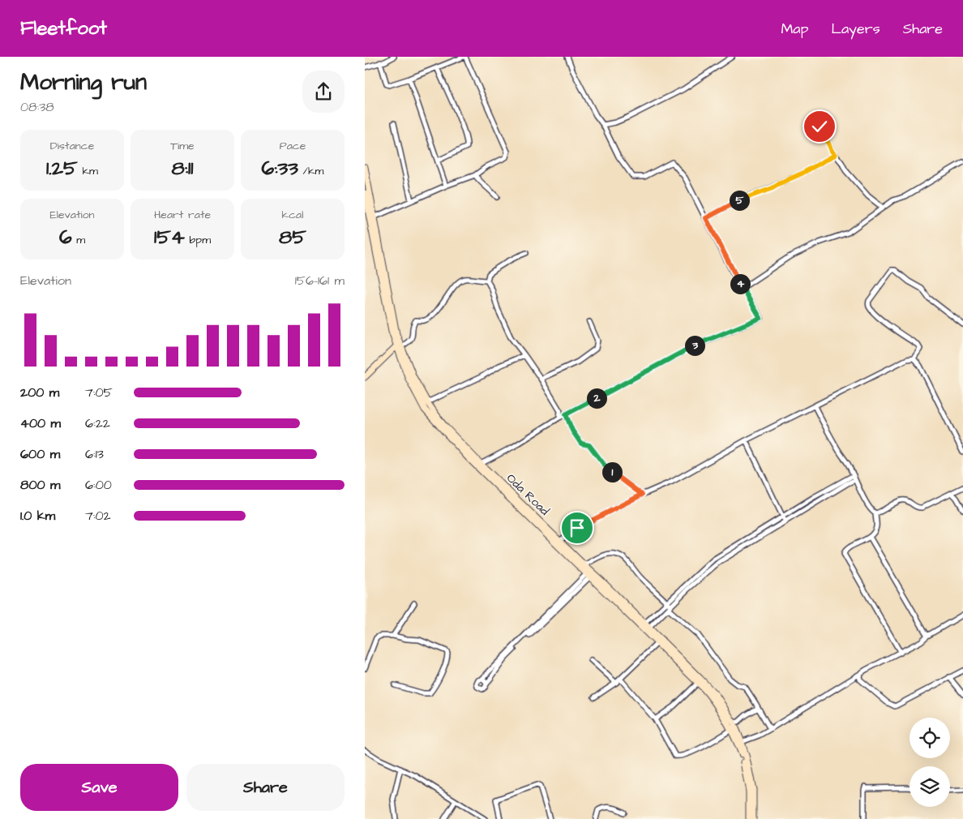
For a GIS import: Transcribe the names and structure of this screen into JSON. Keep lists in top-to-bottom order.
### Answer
{
  "streets": {
    "street": ["Oda Road"]
  },
  "page": {
    "header": "Fleetfoot",
    "nav": ["Map", "Layers", "Share"],
    "heading": ["Morning run", "08:38"],
    "stats": [
      ["Distance", "1.25 km"],
      ["Time", "8:11"],
      ["Pace", "6:33 /km"],
      ["Elevation", "6 m"],
      ["Heart rate", "154 bpm"],
      ["kcal", "85"]
    ],
    "pins": [
      "5",
      "4",
      "3",
      "2",
      "1"
    ],
    "chart": ["Elevation", "156–161 m"],
    "list": [
      {
        "name": "200 m",
        "note": "7:05"
      },
      {
        "name": "400 m",
        "note": "6:22"
      },
      {
        "name": "600 m",
        "note": "6:13"
      },
      {
        "name": "800 m",
        "note": "6:00"
      },
      {
        "name": "1.0 km",
        "note": "7:02"
      }
    ],
    "buttons": ["Save", "Share"]
  }
}
